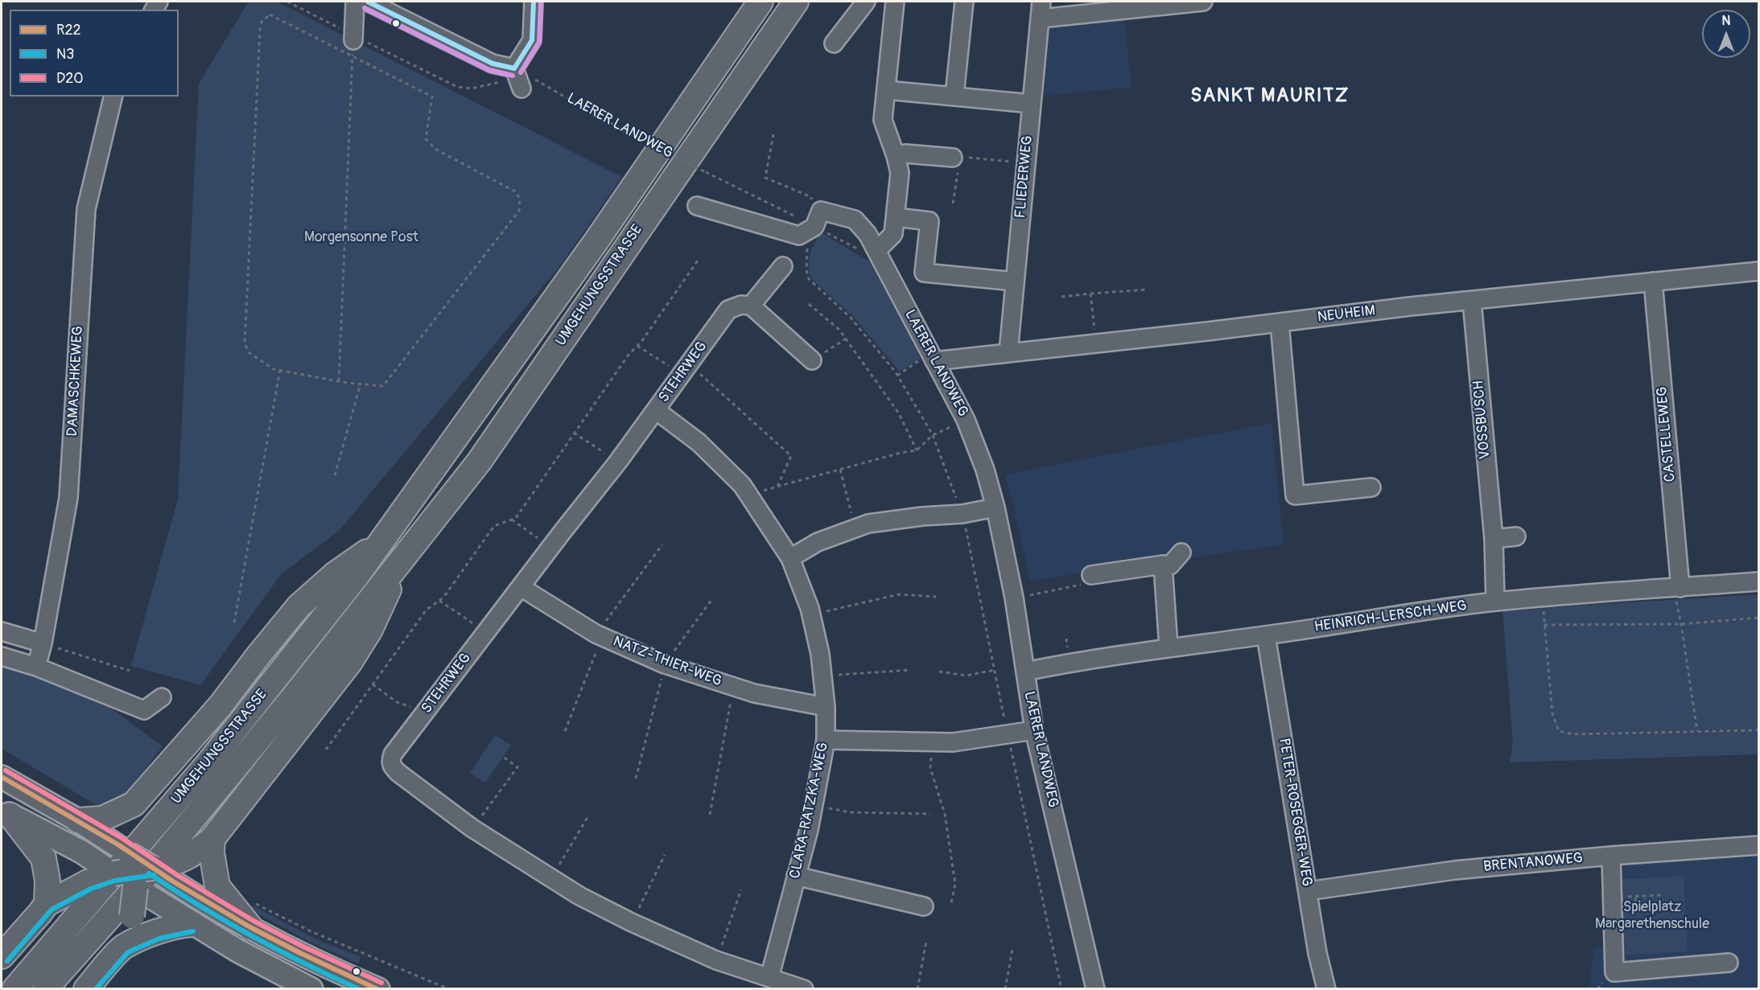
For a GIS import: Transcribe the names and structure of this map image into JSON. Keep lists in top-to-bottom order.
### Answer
{
  "streets": {
    "highway": ["UMGEHUNGSSTRASSE"],
    "street": [
      "LAERER LANDWEG",
      "FLIEDERWEG",
      "NEUHEIM",
      "STEHRWEG",
      "DAMASCHKEWEG",
      "VOSSBUSCH",
      "CASTELLEWEG",
      "HEINRICH-LERSCH-WEG",
      "NATZ-THIER-WEG",
      "CLARA-RATZKA-WEG",
      "PETER-ROSEGGER-WEG",
      "BRENTANOWEG"
    ]
  },
  "crossings": [
    ["LAERER LANDWEG", "NEUHEIM"],
    ["LAERER LANDWEG", "HEINRICH-LERSCH-WEG"],
    ["FLIEDERWEG", "NEUHEIM"],
    ["NEUHEIM", "VOSSBUSCH"],
    ["NEUHEIM", "CASTELLEWEG"],
    ["STEHRWEG", "NATZ-THIER-WEG"],
    ["STEHRWEG", "CLARA-RATZKA-WEG"],
    ["VOSSBUSCH", "HEINRICH-LERSCH-WEG"],
    ["CASTELLEWEG", "HEINRICH-LERSCH-WEG"],
    ["HEINRICH-LERSCH-WEG", "PETER-ROSEGGER-WEG"],
    ["NATZ-THIER-WEG", "CLARA-RATZKA-WEG"],
    ["PETER-ROSEGGER-WEG", "BRENTANOWEG"]
  ],
  "districts": ["SANKT MAURITZ"],
  "parks": ["Morgensonne Post", "Spielplatz Margarethenschule"],
  "lines": ["transit line D20", "transit line R22", "transit line N3"],
  "legend": ["R22", "N3", "D20"],
  "north": "top"
}
